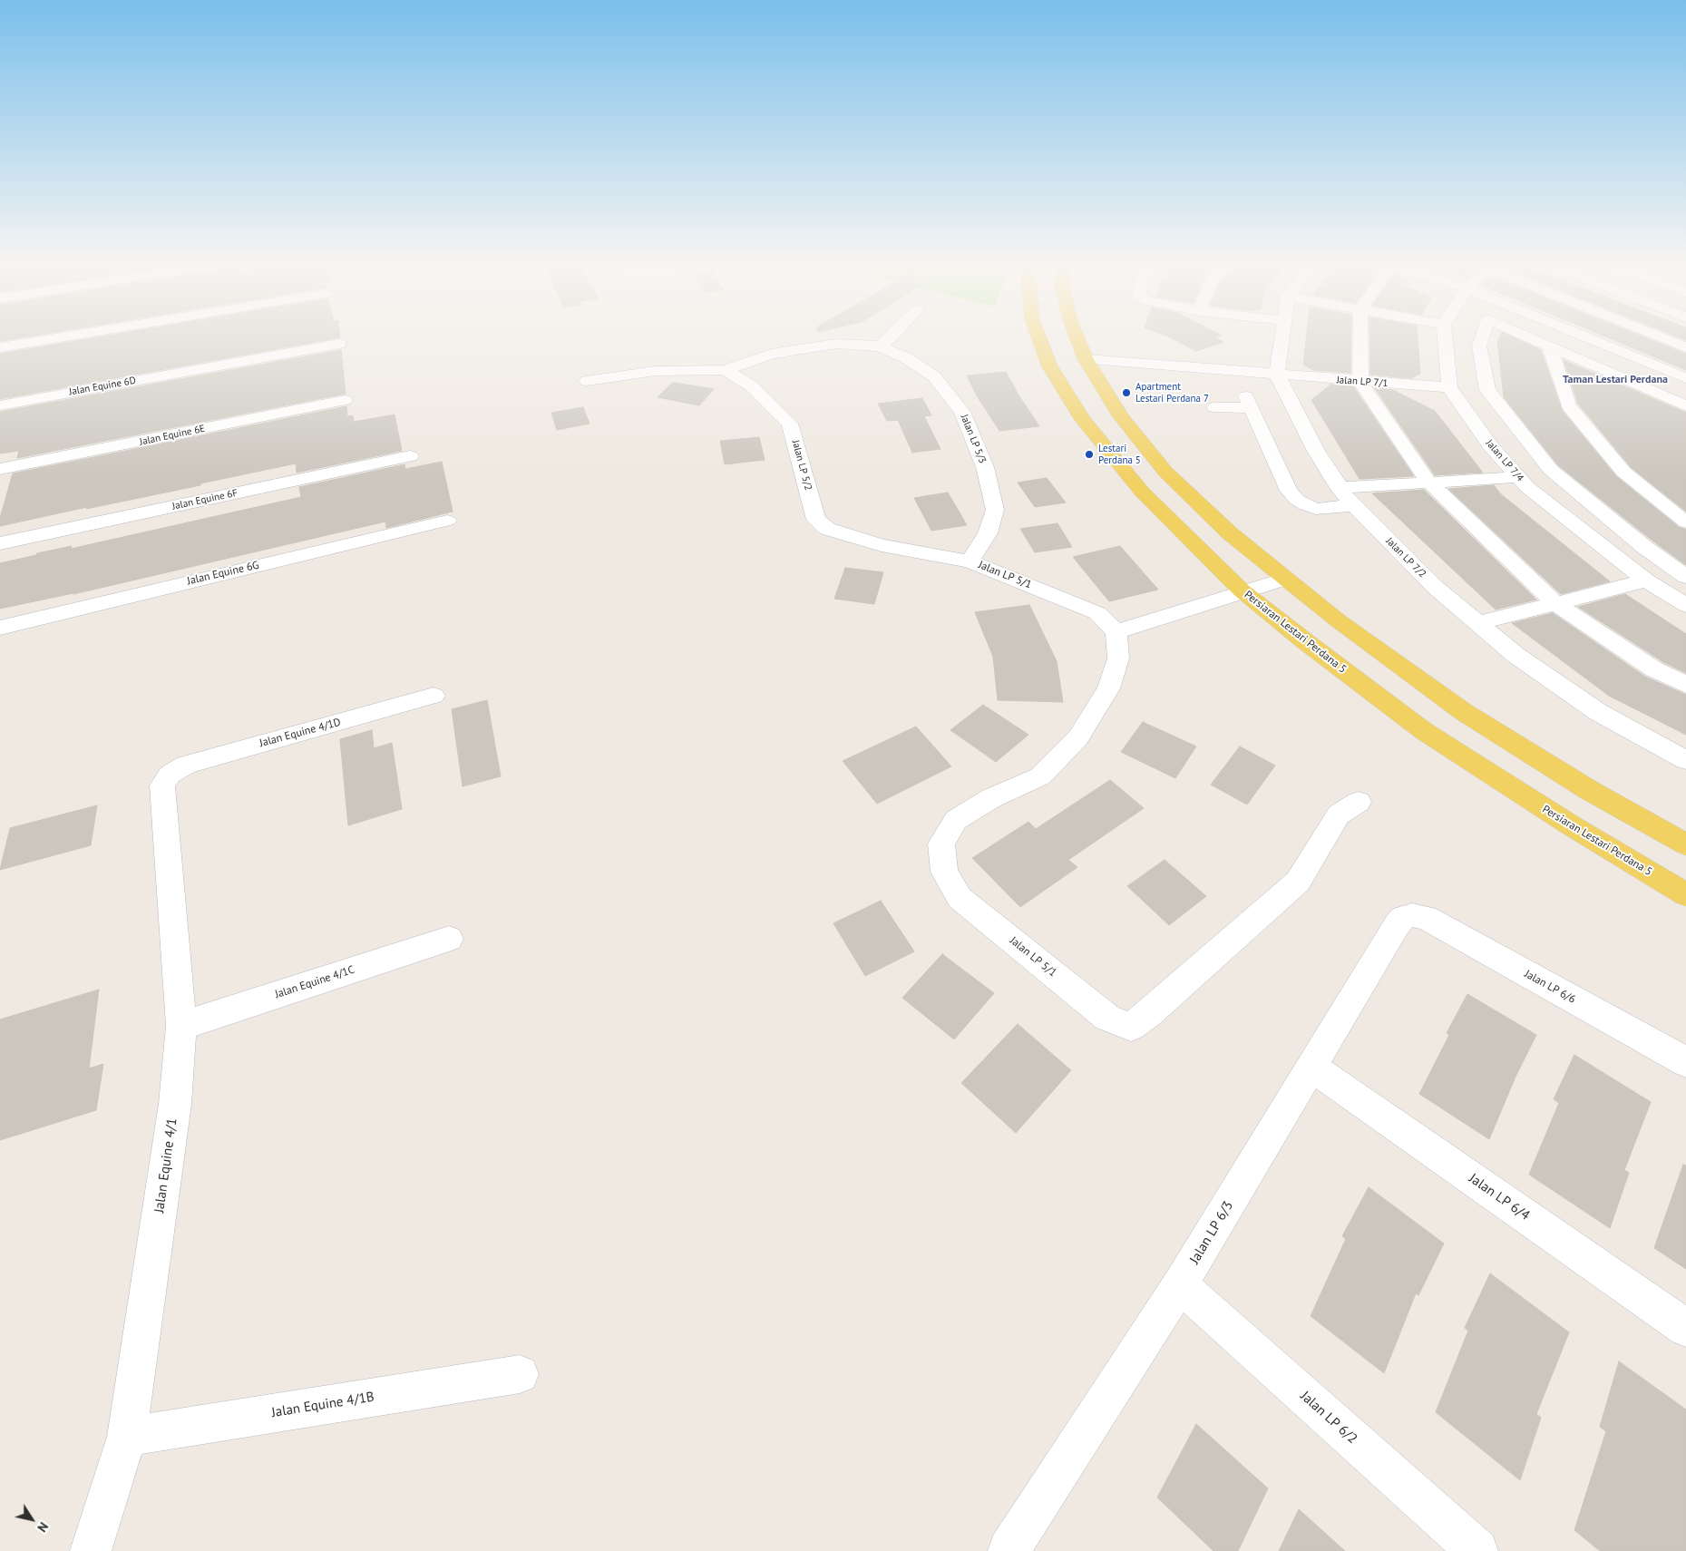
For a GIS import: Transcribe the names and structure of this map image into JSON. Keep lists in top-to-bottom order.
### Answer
{
  "streets": {
    "main road": ["Persiaran Lestari Perdana 5"],
    "street": [
      "Jalan LP 7/1",
      "Jalan Equine 6D",
      "Jalan Equine 6E",
      "Jalan LP 5/3",
      "Jalan LP 7/4",
      "Jalan LP 5/2",
      "Jalan Equine 6F",
      "Jalan LP 7/2",
      "Jalan Equine 6G",
      "Jalan LP 5/1",
      "Jalan Equine 4/1D",
      "Jalan Equine 4/1C",
      "Jalan LP 6/6",
      "Jalan Equine 4/1",
      "Jalan LP 6/4",
      "Jalan LP 6/3",
      "Jalan Equine 4/1B",
      "Jalan LP 6/2"
    ]
  },
  "crossings": [
    ["Jalan LP 7/1", "Jalan LP 7/4"],
    ["Jalan LP 7/1", "Jalan LP 7/2"],
    ["Jalan LP 5/3", "Jalan LP 5/1"],
    ["Jalan LP 5/2", "Jalan LP 5/1"],
    ["Jalan Equine 4/1D", "Jalan Equine 4/1"],
    ["Jalan Equine 4/1C", "Jalan Equine 4/1"],
    ["Jalan LP 6/6", "Jalan LP 6/3"],
    ["Jalan Equine 4/1", "Jalan Equine 4/1B"],
    ["Jalan LP 6/4", "Jalan LP 6/3"],
    ["Jalan LP 6/3", "Jalan LP 6/2"]
  ],
  "districts": ["Taman Lestari Perdana"],
  "places": ["Apartment Lestari Perdana 7", "Lestari Perdana 5"],
  "north": "bottom right"
}
